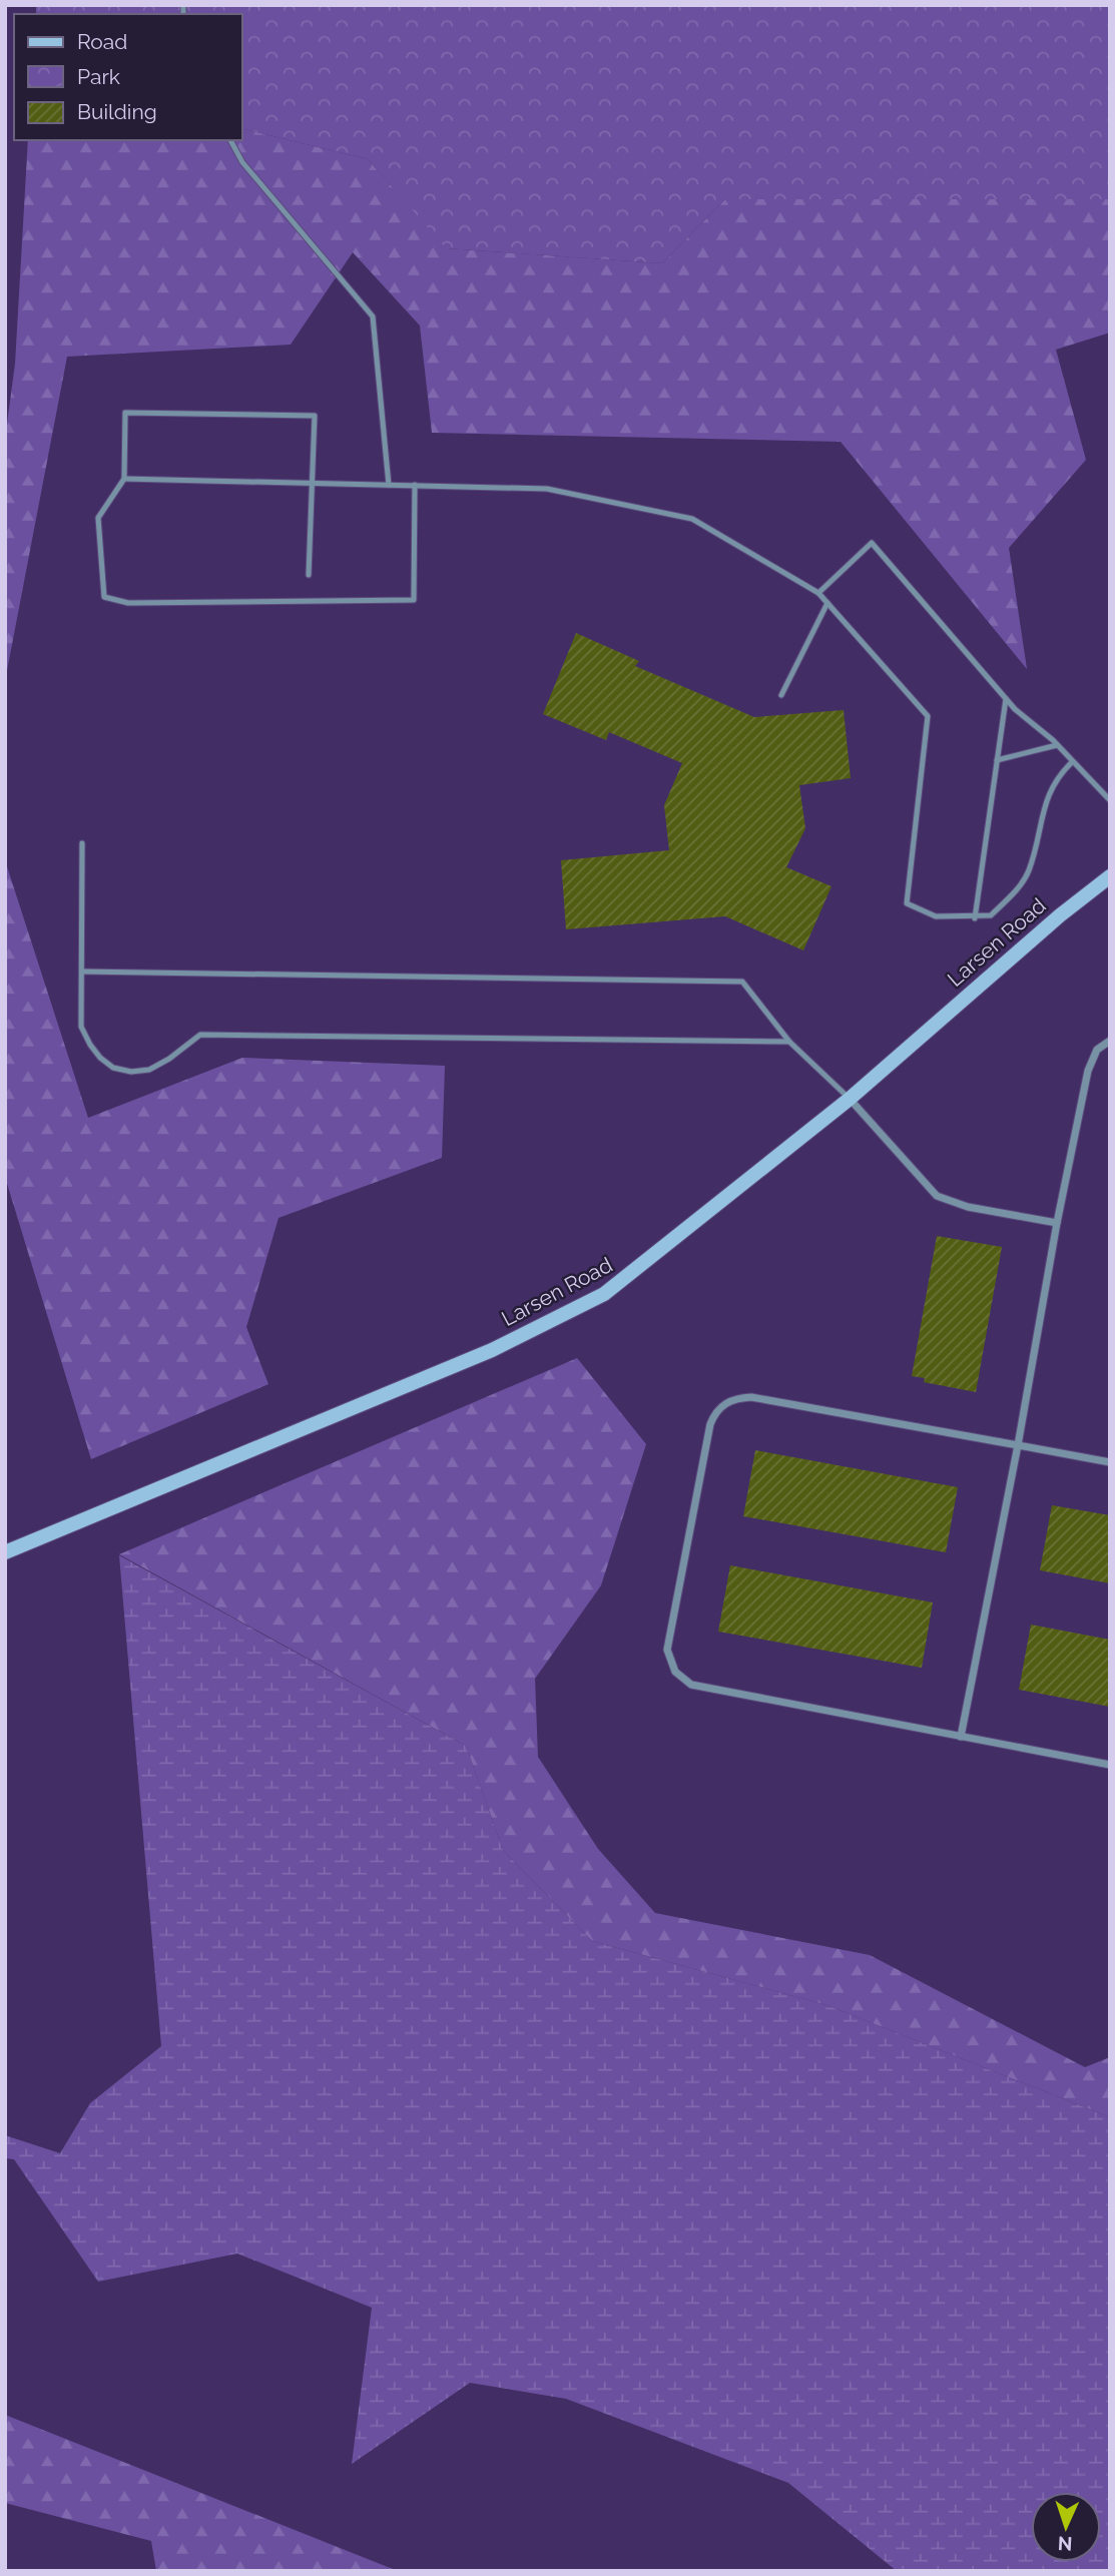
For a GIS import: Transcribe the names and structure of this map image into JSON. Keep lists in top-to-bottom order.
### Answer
{
  "streets": {
    "street": ["Larsen Road"]
  },
  "legend": ["Road", "Park", "Building"],
  "north": "bottom"
}
